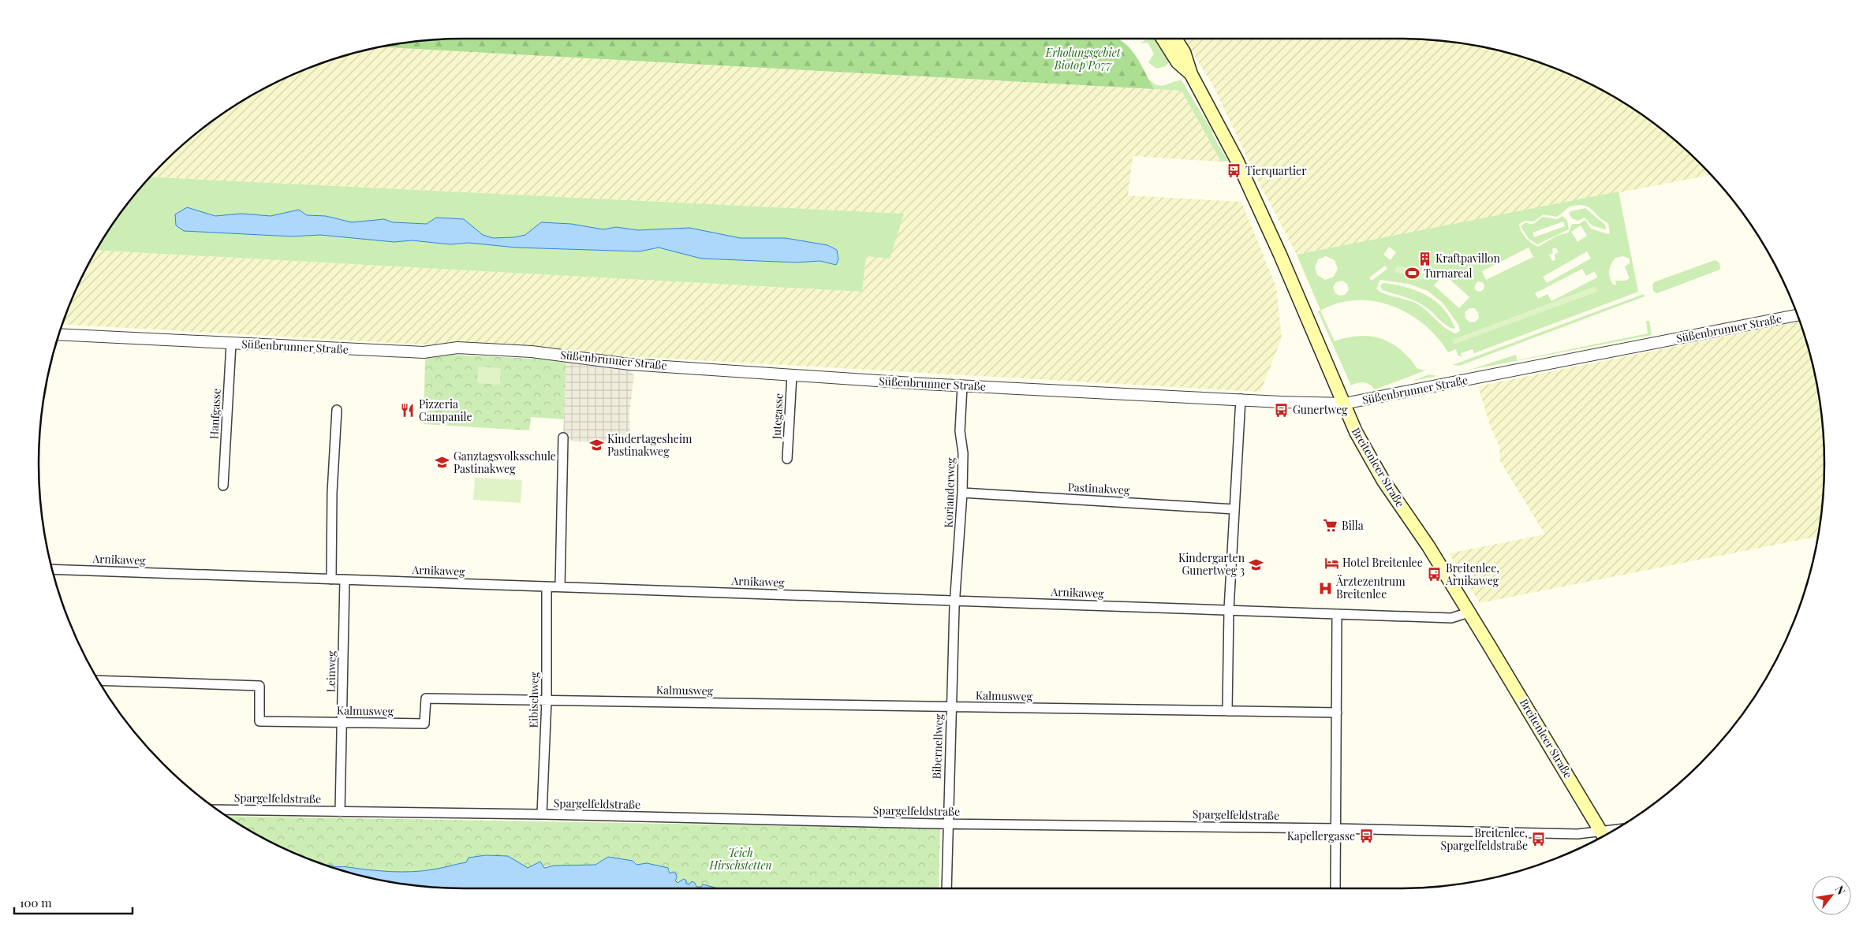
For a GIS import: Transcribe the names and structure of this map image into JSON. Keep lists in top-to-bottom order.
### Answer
{
  "streets": {
    "main road": ["Breitenleer Straße"],
    "street": [
      "Süßenbrunner Straße",
      "Hanfgasse",
      "Jutegasse",
      "Pastinakweg",
      "Korianderweg",
      "Arnikaweg",
      "Leinweg",
      "Kalmusweg",
      "Eibischweg",
      "Bibernellweg",
      "Spargelfeldstraße"
    ]
  },
  "crossings": [
    ["Süßenbrunner Straße", "Hanfgasse"],
    ["Süßenbrunner Straße", "Jutegasse"],
    ["Süßenbrunner Straße", "Breitenleer Straße"],
    ["Süßenbrunner Straße", "Korianderweg"],
    ["Breitenleer Straße", "Arnikaweg"],
    ["Breitenleer Straße", "Spargelfeldstraße"],
    ["Pastinakweg", "Korianderweg"],
    ["Korianderweg", "Arnikaweg"],
    ["Korianderweg", "Bibernellweg"],
    ["Arnikaweg", "Leinweg"],
    ["Arnikaweg", "Eibischweg"],
    ["Arnikaweg", "Bibernellweg"],
    ["Leinweg", "Kalmusweg"],
    ["Leinweg", "Spargelfeldstraße"],
    ["Kalmusweg", "Eibischweg"],
    ["Kalmusweg", "Bibernellweg"],
    ["Eibischweg", "Spargelfeldstraße"],
    ["Bibernellweg", "Spargelfeldstraße"]
  ],
  "parks": ["Erholungsgebiet Biotop P077", "Teich Hirschstetten"],
  "places": {
    "bus stop": [
      "Tierquartier",
      "Gunertweg",
      "Breitenlee, Arnikaweg",
      "Kapellergasse",
      "Breitenlee, Spargelfeldstraße"
    ],
    "building": ["Kraftpavillon"],
    "sports": ["Turnareal"],
    "restaurant": ["Pizzeria Campanile"],
    "school or university": ["Kindertagesheim Pastinakweg", "Ganztagsvolksschule Pastinakweg", "Kindergarten Gunertweg 3"],
    "supermarket": ["Billa"],
    "hotel": ["Hotel Breitenlee"],
    "hospital": ["Ärztezentrum Breitenlee"]
  },
  "scale_bar": "100 m",
  "north": "top right"
}
